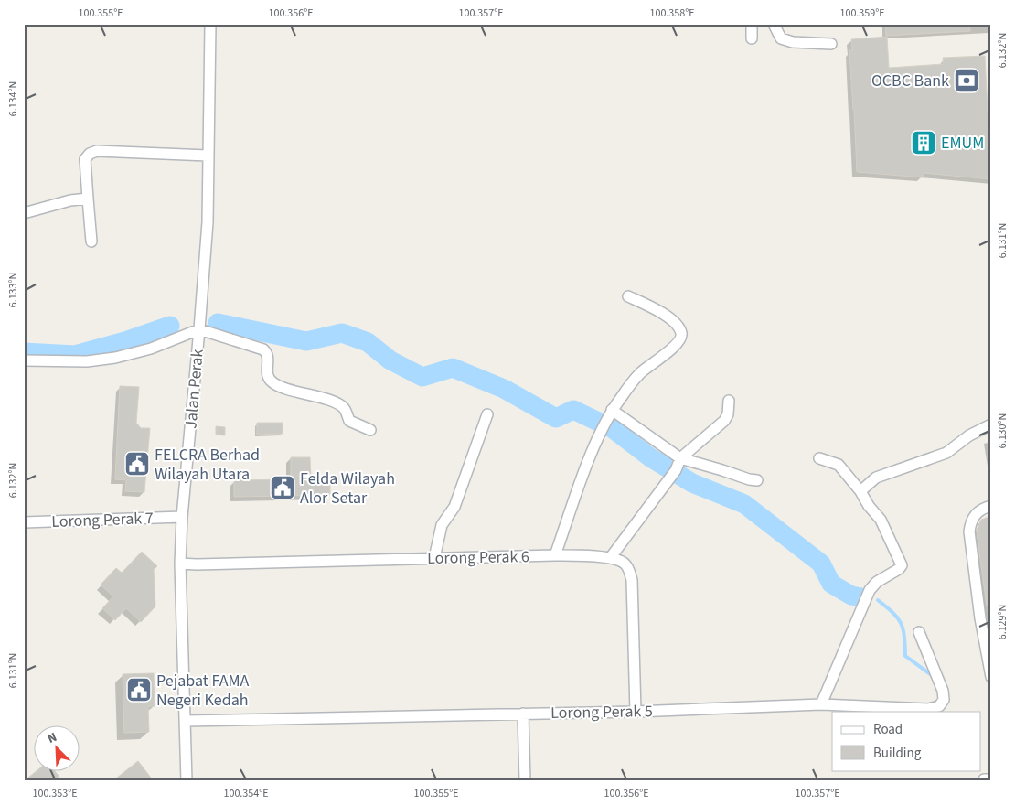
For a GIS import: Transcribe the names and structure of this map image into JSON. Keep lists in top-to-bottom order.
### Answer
{
  "streets": {
    "street": [
      "Jalan Perak",
      "Lorong Perak 7",
      "Lorong Perak 6",
      "Lorong Perak 5"
    ]
  },
  "crossings": [
    ["Jalan Perak", "Lorong Perak 7"],
    ["Jalan Perak", "Lorong Perak 6"],
    ["Jalan Perak", "Lorong Perak 5"]
  ],
  "places": {
    "bank": ["OCBC Bank"],
    "building": ["EMUM"],
    "public building": ["FELCRA Berhad Wilayah Utara", "Felda Wilayah Alor Setar", "Pejabat FAMA Negeri Kedah"]
  },
  "legend": ["Road", "Building"],
  "north": "top left",
  "coordinates": [
    "100.355°E",
    "100.356°E",
    "100.357°E",
    "100.358°E",
    "100.359°E",
    "6.132°N",
    "6.134°N",
    "6.131°N",
    "6.133°N",
    "6.130°N",
    "6.129°N",
    "100.353°E",
    "100.354°E"
  ]
}
